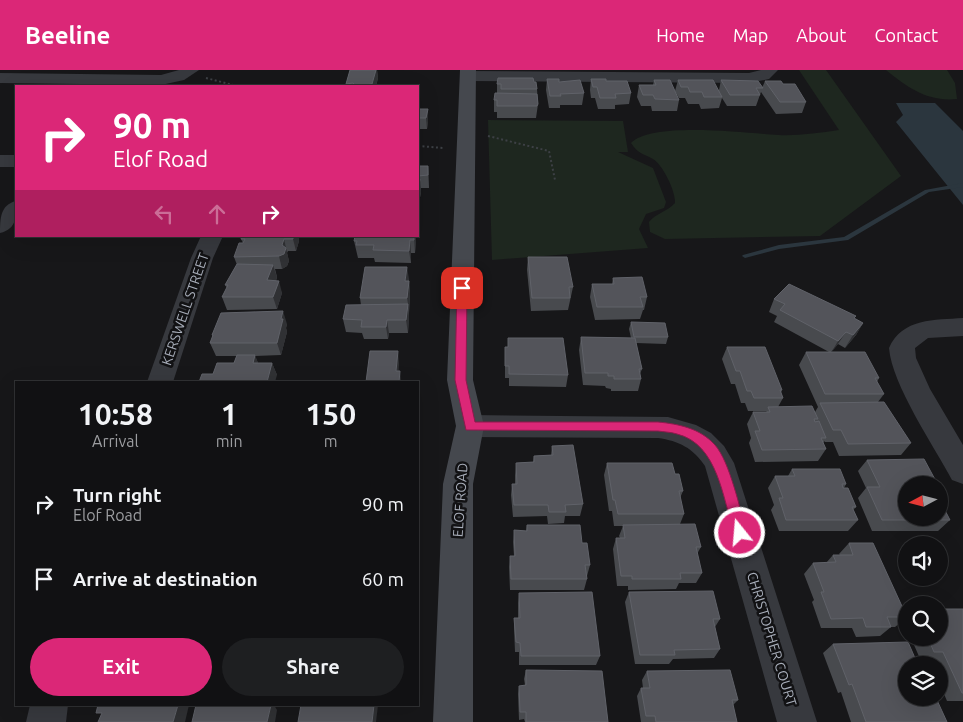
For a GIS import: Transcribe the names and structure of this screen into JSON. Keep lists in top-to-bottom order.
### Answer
{
  "streets": {
    "street": ["KERSWELL STREET", "ELOF ROAD", "CHRISTOPHER COURT"]
  },
  "crossings": [
    ["ELOF ROAD", "CHRISTOPHER COURT"]
  ],
  "north": "left",
  "page": {
    "header": "Beeline",
    "nav": [
      "Home",
      "Map",
      "About",
      "Contact"
    ],
    "turn": ["90 m", "Elof Road"],
    "eta": [
      "10:58",
      "Arrival",
      "1",
      "min",
      "150",
      "m"
    ],
    "list": [
      {
        "name": "Turn right",
        "note": "Elof Road",
        "value": "90 m"
      },
      {
        "name": "Arrive at destination",
        "value": "60 m"
      }
    ],
    "buttons": ["Exit", "Share"]
  }
}
